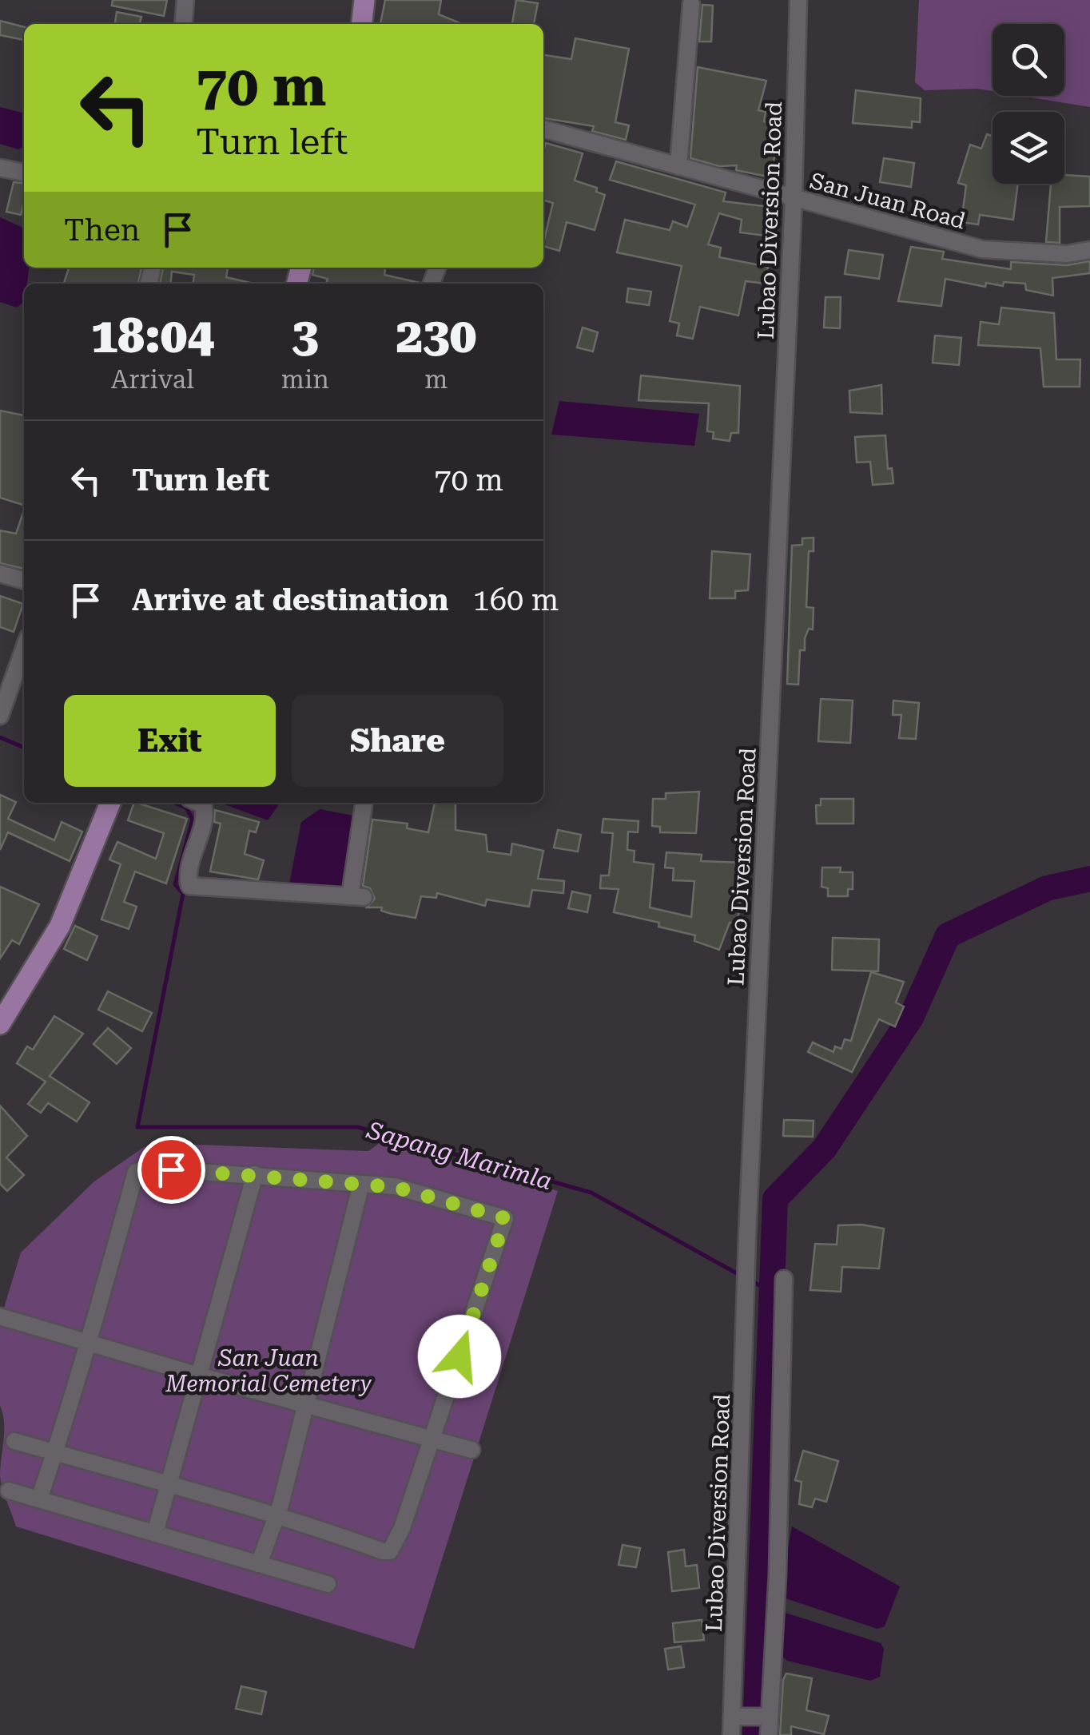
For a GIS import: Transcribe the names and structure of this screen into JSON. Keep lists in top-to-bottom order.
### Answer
{
  "streets": {
    "street": ["San Juan Road", "Lubao Diversion Road"]
  },
  "crossings": [
    ["San Juan Road", "Lubao Diversion Road"]
  ],
  "water": ["Sapang Marimla"],
  "parks": ["San Juan Memorial Cemetery"],
  "page": {
    "turn": ["70 m", "Turn left"],
    "then": "Then",
    "eta": [
      "18:04",
      "Arrival",
      "3",
      "min",
      "230",
      "m"
    ],
    "list": [
      {
        "name": "Turn left",
        "value": "70 m"
      },
      {
        "name": "Arrive at destination",
        "value": "160 m"
      }
    ],
    "buttons": ["Exit", "Share"]
  }
}
